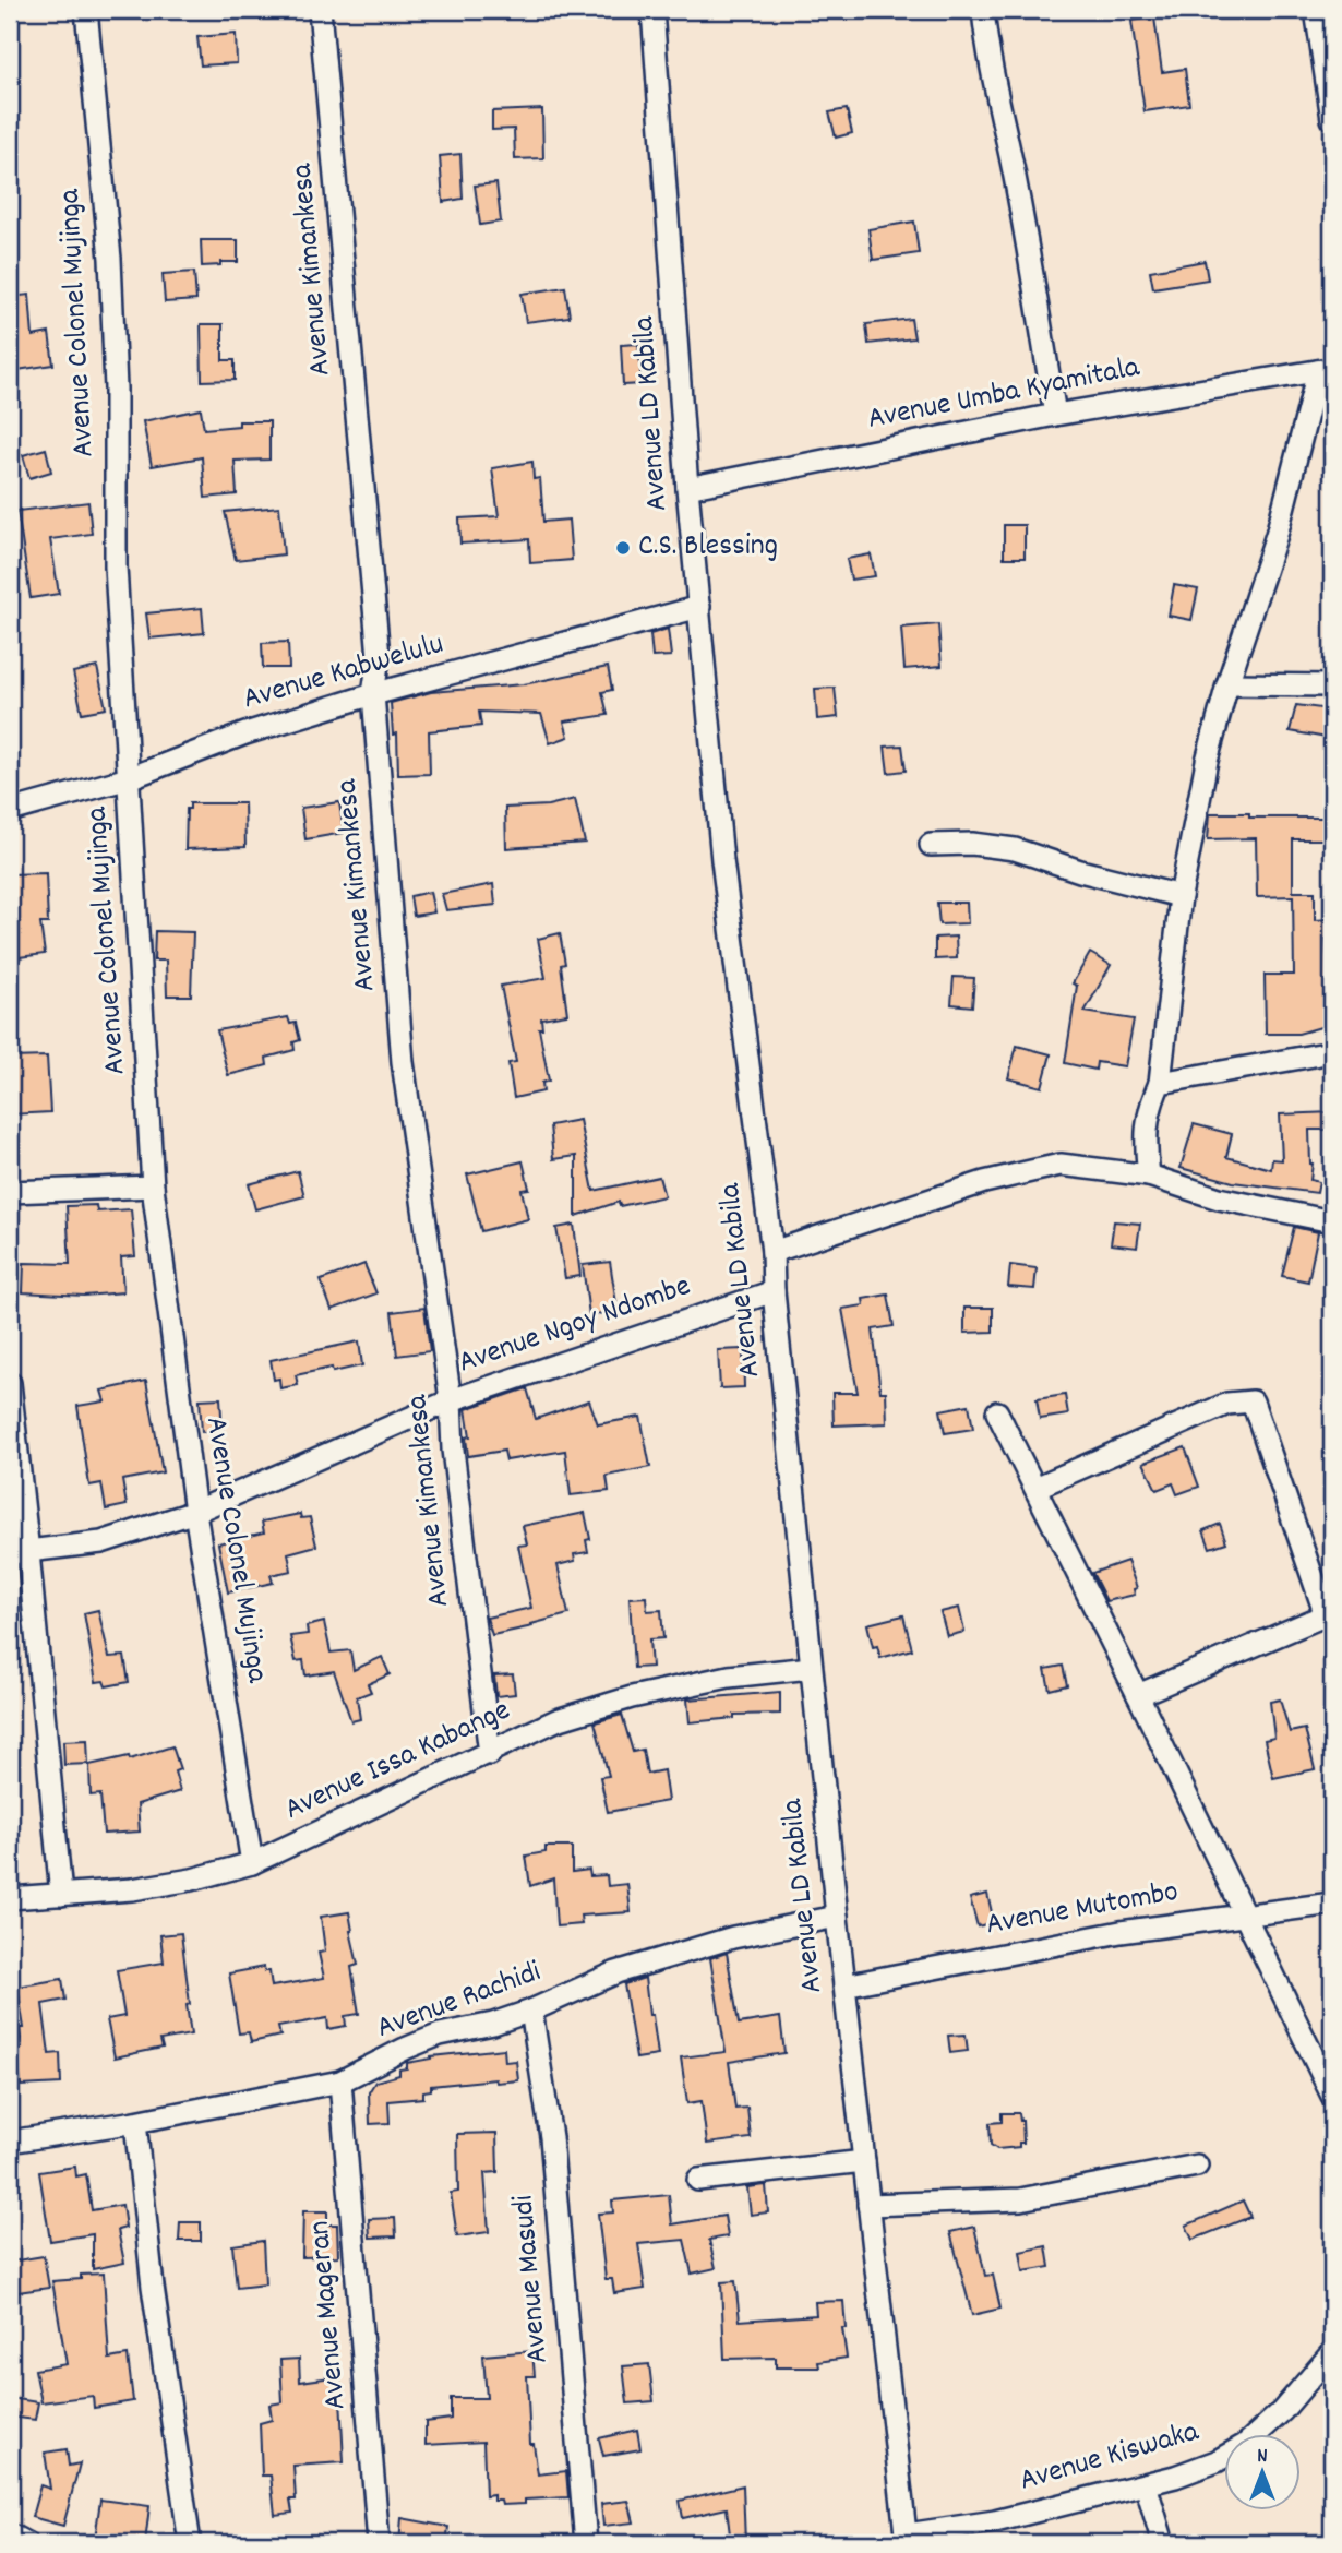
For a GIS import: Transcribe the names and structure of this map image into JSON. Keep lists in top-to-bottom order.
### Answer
{
  "streets": {
    "street": [
      "Avenue Kimankesa",
      "Avenue Colonel Mujinga",
      "Avenue Umba Kyamitala",
      "Avenue LD Kabila",
      "Avenue Kabwelulu",
      "Avenue Ngoy Ndombe",
      "Avenue Issa Kabange",
      "Avenue Mutombo",
      "Avenue Rachidi",
      "Avenue Masudi",
      "Avenue Mageran",
      "Avenue Kiswaka"
    ]
  },
  "crossings": [
    ["Avenue Kimankesa", "Avenue Kabwelulu"],
    ["Avenue Kimankesa", "Avenue Ngoy Ndombe"],
    ["Avenue Kimankesa", "Avenue Issa Kabange"],
    ["Avenue Colonel Mujinga", "Avenue Kabwelulu"],
    ["Avenue Colonel Mujinga", "Avenue Ngoy Ndombe"],
    ["Avenue Colonel Mujinga", "Avenue Issa Kabange"],
    ["Avenue Umba Kyamitala", "Avenue LD Kabila"],
    ["Avenue LD Kabila", "Avenue Kabwelulu"],
    ["Avenue LD Kabila", "Avenue Ngoy Ndombe"],
    ["Avenue LD Kabila", "Avenue Issa Kabange"],
    ["Avenue LD Kabila", "Avenue Mutombo"],
    ["Avenue LD Kabila", "Avenue Rachidi"],
    ["Avenue LD Kabila", "Avenue Kiswaka"],
    ["Avenue Rachidi", "Avenue Masudi"],
    ["Avenue Rachidi", "Avenue Mageran"]
  ],
  "places": ["C.S. Blessing"],
  "north": "top"
}
